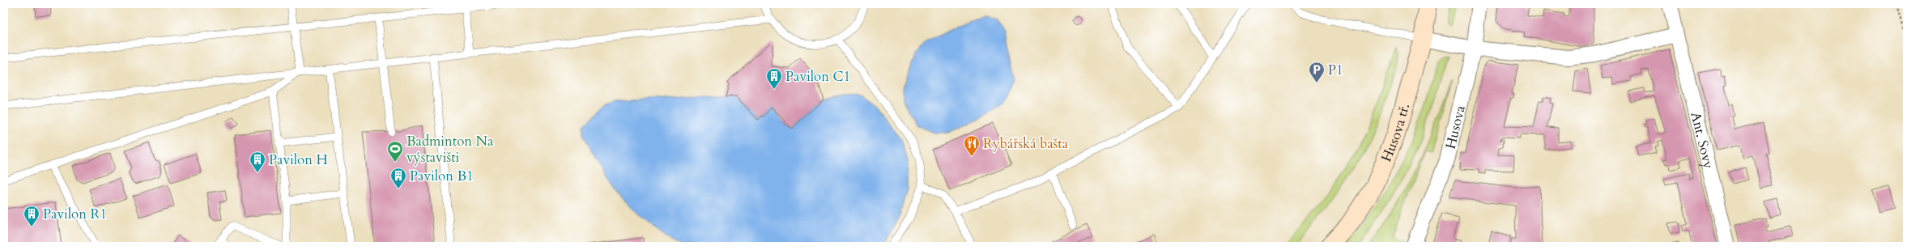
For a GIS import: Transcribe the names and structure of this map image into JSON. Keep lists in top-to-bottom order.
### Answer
{
  "streets": {
    "street": ["Husova", "Husova tř.", "Ant. Sovy"]
  },
  "places": {
    "parking": ["P1"],
    "building": [
      "Pavilon C1",
      "Pavilon H",
      "Pavilon B1",
      "Pavilon R1"
    ],
    "restaurant": ["Rybářská bašta"],
    "sports": ["Badminton Na výstavišti"]
  }
}
